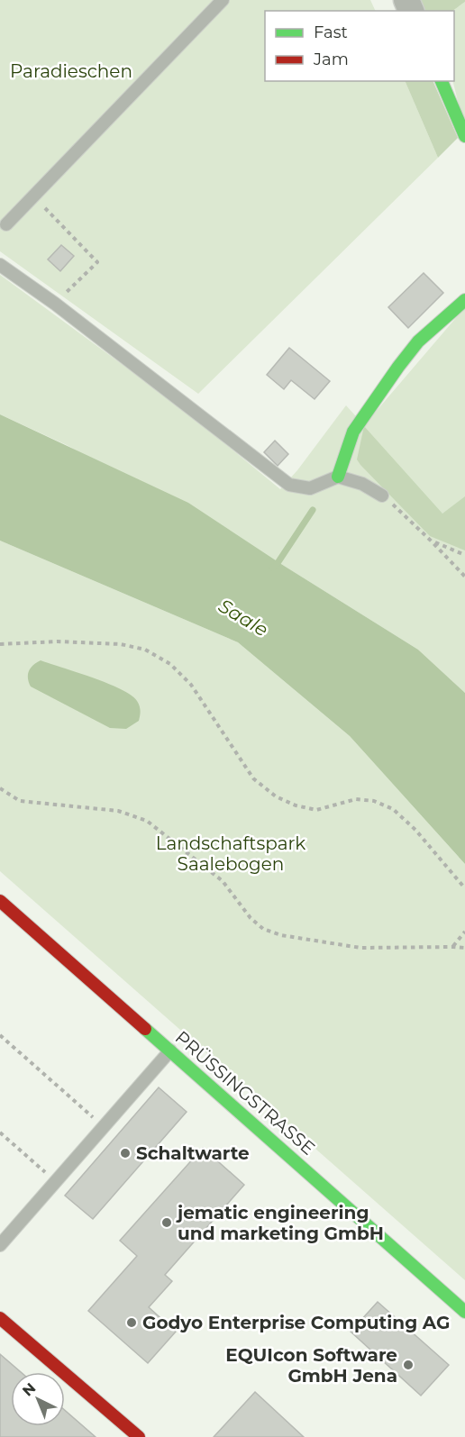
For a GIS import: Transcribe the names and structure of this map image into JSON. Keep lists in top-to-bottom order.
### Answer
{
  "streets": {
    "street": ["PRÜSSINGSTRASSE"]
  },
  "water": ["Saale"],
  "parks": ["Paradieschen", "Landschaftspark Saalebogen"],
  "places": [
    "Schaltwarte",
    "jematic engineering und marketing GmbH",
    "Godyo Enterprise Computing AG",
    "EQUIcon Software GmbH Jena"
  ],
  "legend": ["Fast", "Jam"],
  "north": "top left"
}
